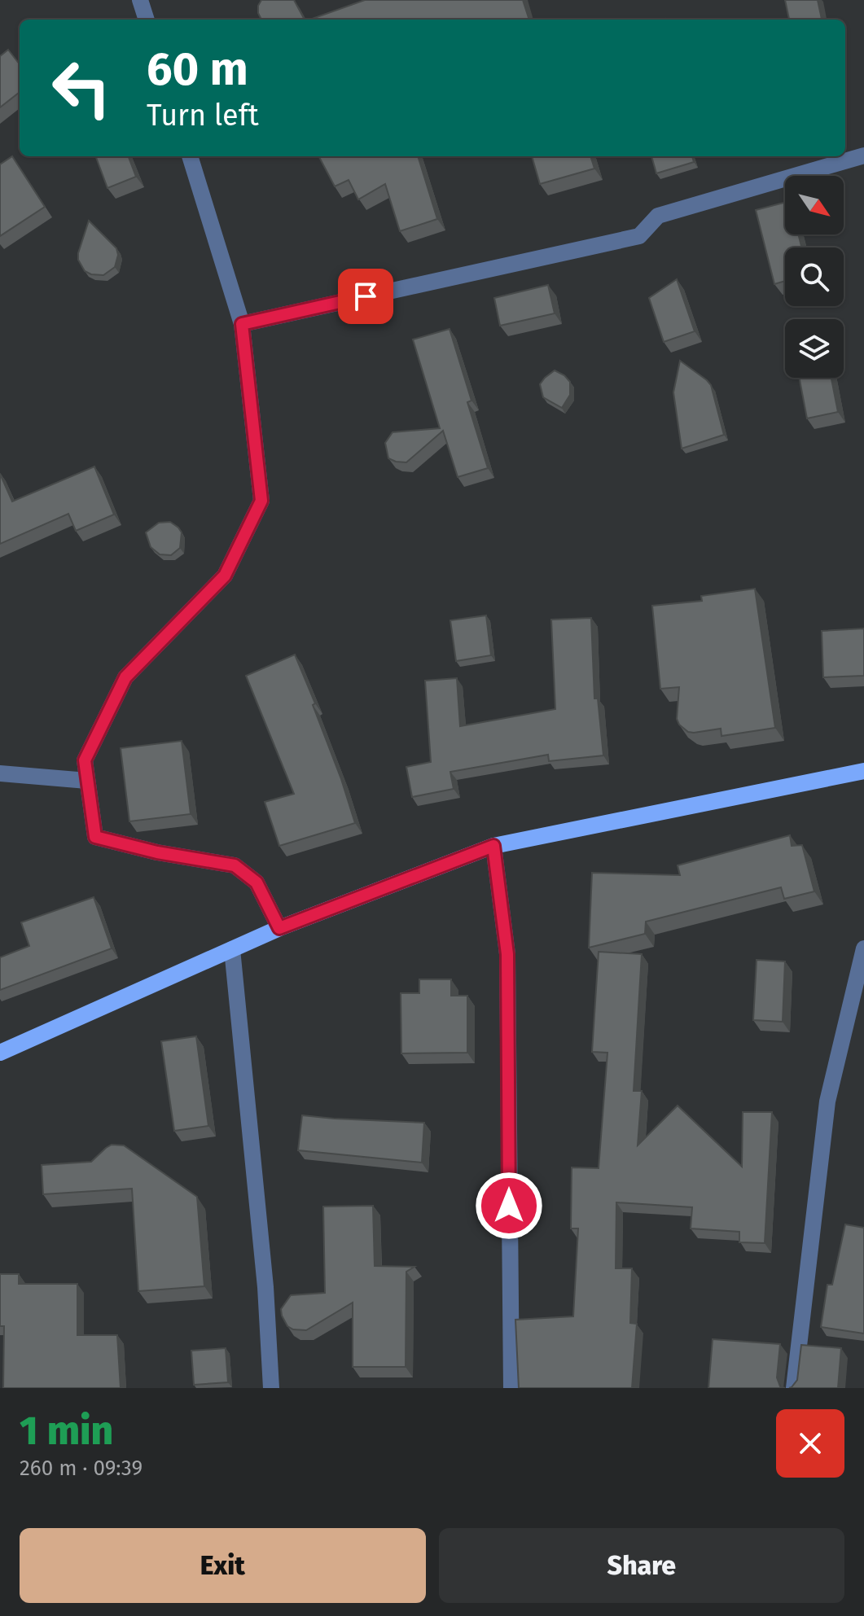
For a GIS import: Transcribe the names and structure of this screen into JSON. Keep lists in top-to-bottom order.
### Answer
{
  "north": "bottom right",
  "page": {
    "turn": ["60 m", "Turn left"],
    "heading": ["1 min", "260 m · 09:39"],
    "buttons": ["Exit", "Share"]
  }
}
